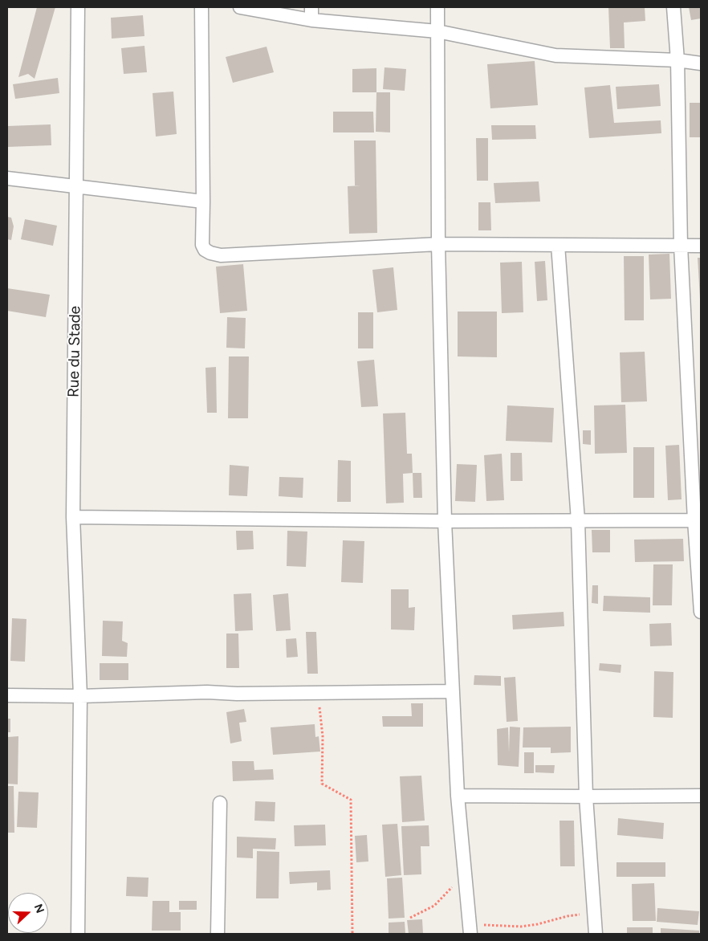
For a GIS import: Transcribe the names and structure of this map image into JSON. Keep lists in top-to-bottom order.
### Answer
{
  "streets": {
    "street": ["Rue du Stade"]
  },
  "north": "right"
}
